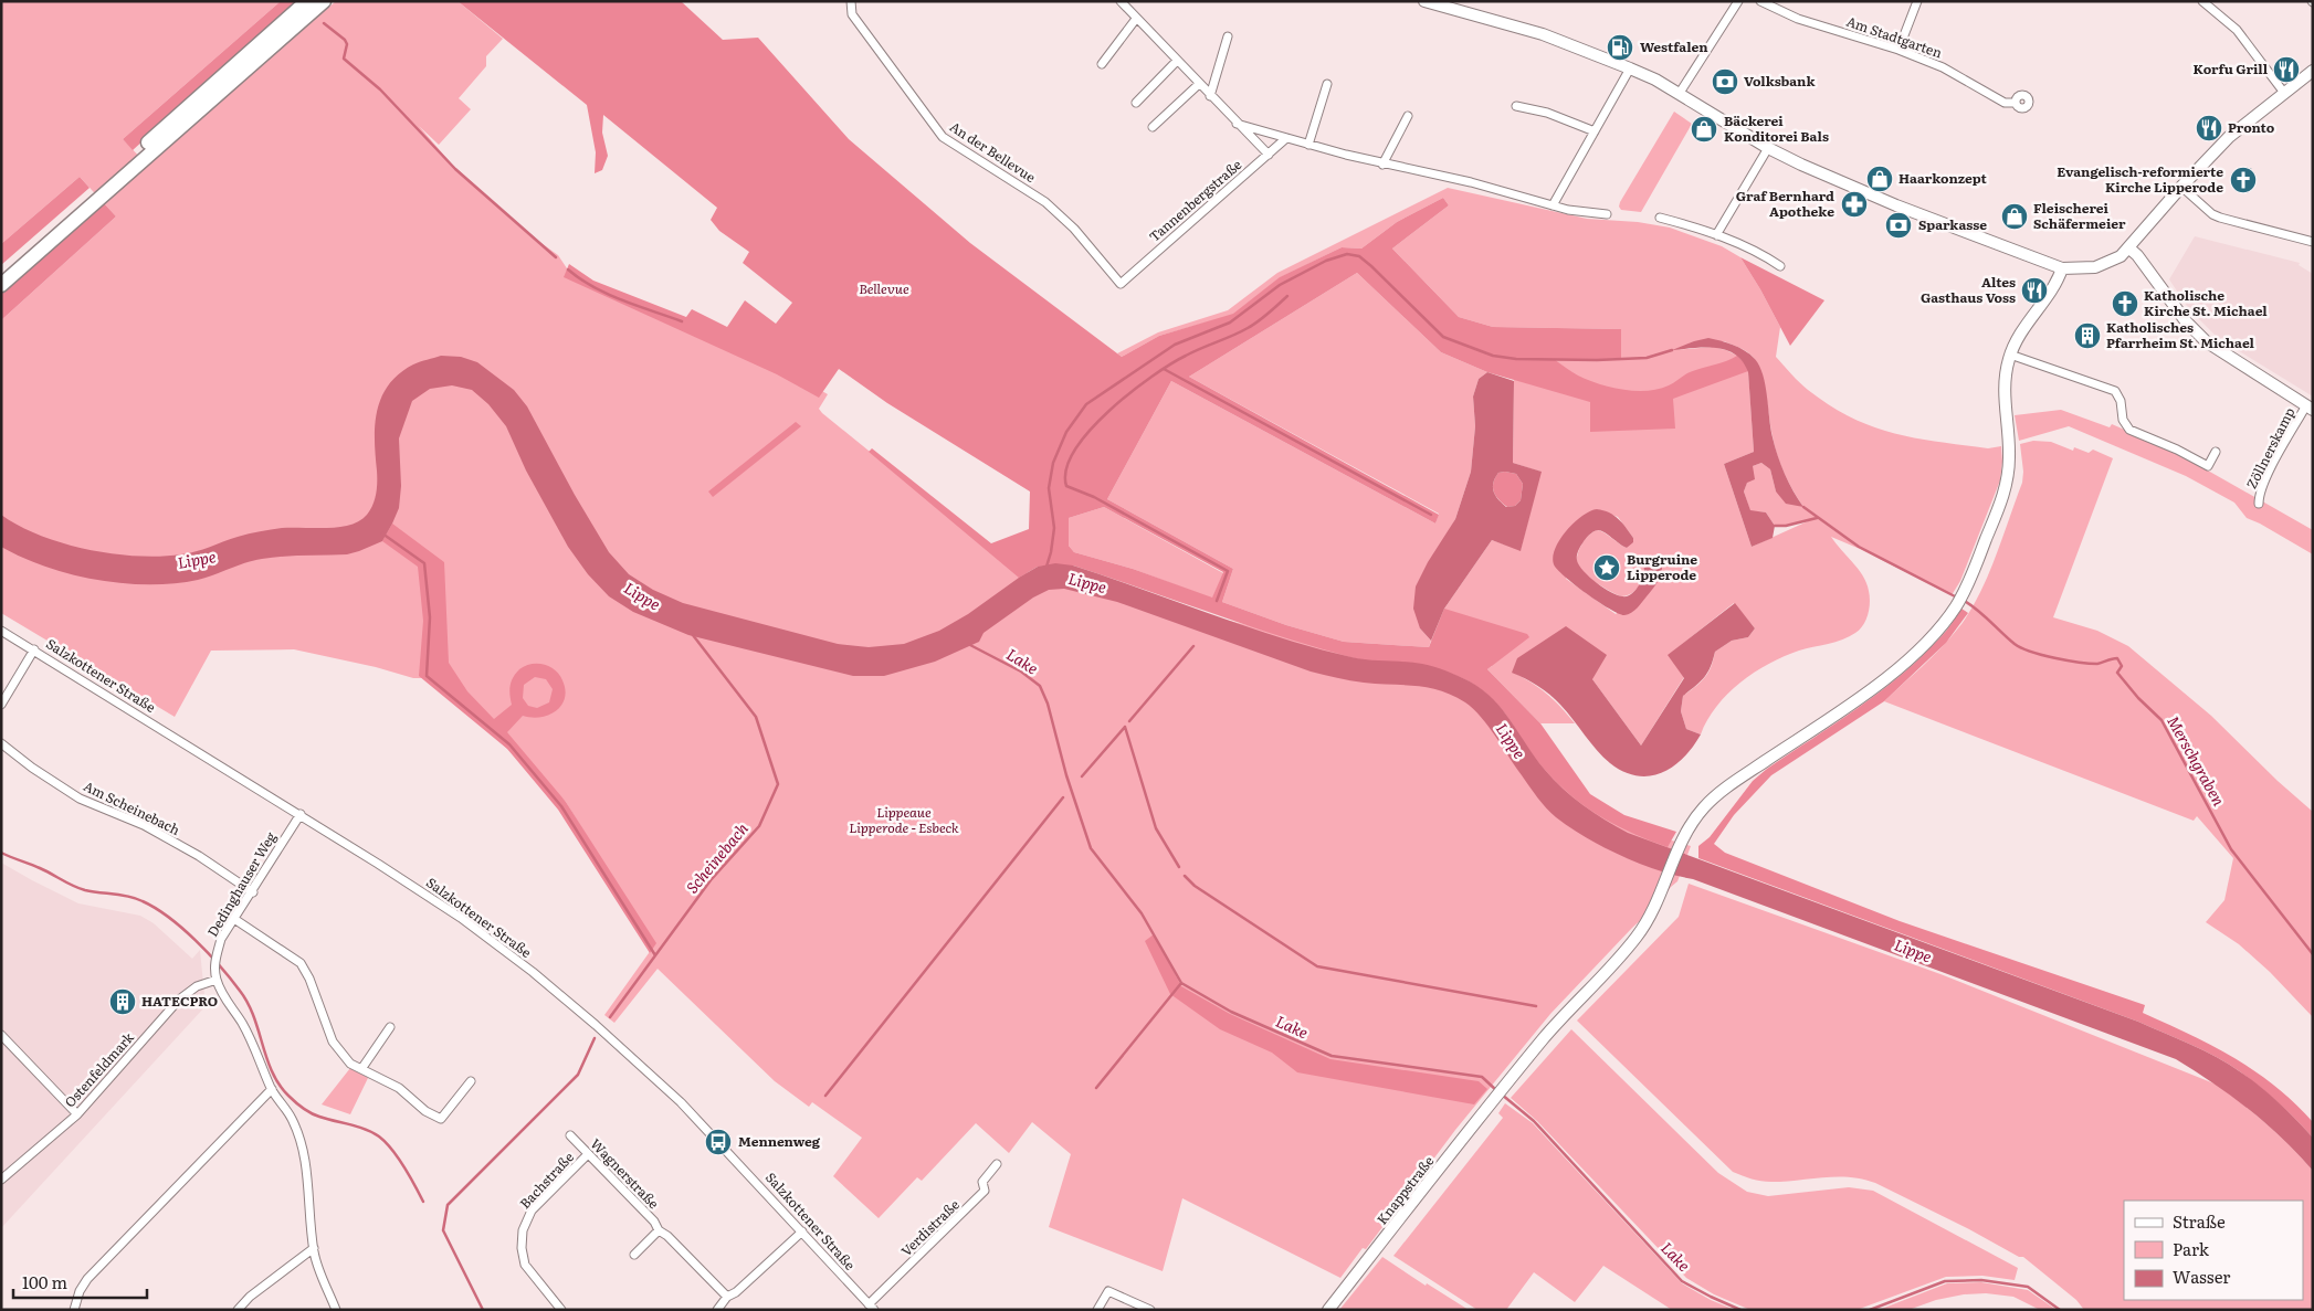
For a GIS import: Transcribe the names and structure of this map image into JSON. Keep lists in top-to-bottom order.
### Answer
{
  "streets": {
    "street": [
      "Am Stadtgarten",
      "An der Bellevue",
      "Tannenbergstraße",
      "Zöllnerskamp",
      "Salzkottener Straße",
      "Am Scheinebach",
      "Dedinghauser Weg",
      "Ostenfeldmark",
      "Wagnerstraße",
      "Bachstraße",
      "Knappstraße",
      "Verdistraße"
    ]
  },
  "crossings": [
    ["An der Bellevue", "Tannenbergstraße"],
    ["Salzkottener Straße", "Dedinghauser Weg"],
    ["Salzkottener Straße", "Verdistraße"],
    ["Am Scheinebach", "Dedinghauser Weg"],
    ["Dedinghauser Weg", "Ostenfeldmark"],
    ["Wagnerstraße", "Bachstraße"]
  ],
  "water": [
    "Lippe",
    "Lake",
    "Merschgraben",
    "Scheinebach"
  ],
  "parks": ["Bellevue", "Lippeaue Lipperode - Esbeck"],
  "places": {
    "fuel station": ["Westfalen"],
    "restaurant": ["Korfu Grill", "Pronto", "Altes Gasthaus Voss"],
    "bank": ["Volksbank", "Sparkasse"],
    "shop": ["Bäckerei Konditorei Bals", "Haarkonzept", "Fleischerei Schäfermeier"],
    "church": ["Evangelisch-reformierte Kirche Lipperode", "Katholische Kirche St. Michael"],
    "pharmacy": ["Graf Bernhard Apotheke"],
    "building": ["Katholisches Pfarrheim St. Michael", "HATECPRO"],
    "place": ["Burgruine Lipperode"],
    "bus stop": ["Mennenweg"]
  },
  "legend": ["Straße", "Park", "Wasser"],
  "scale_bar": "100 m"
}
